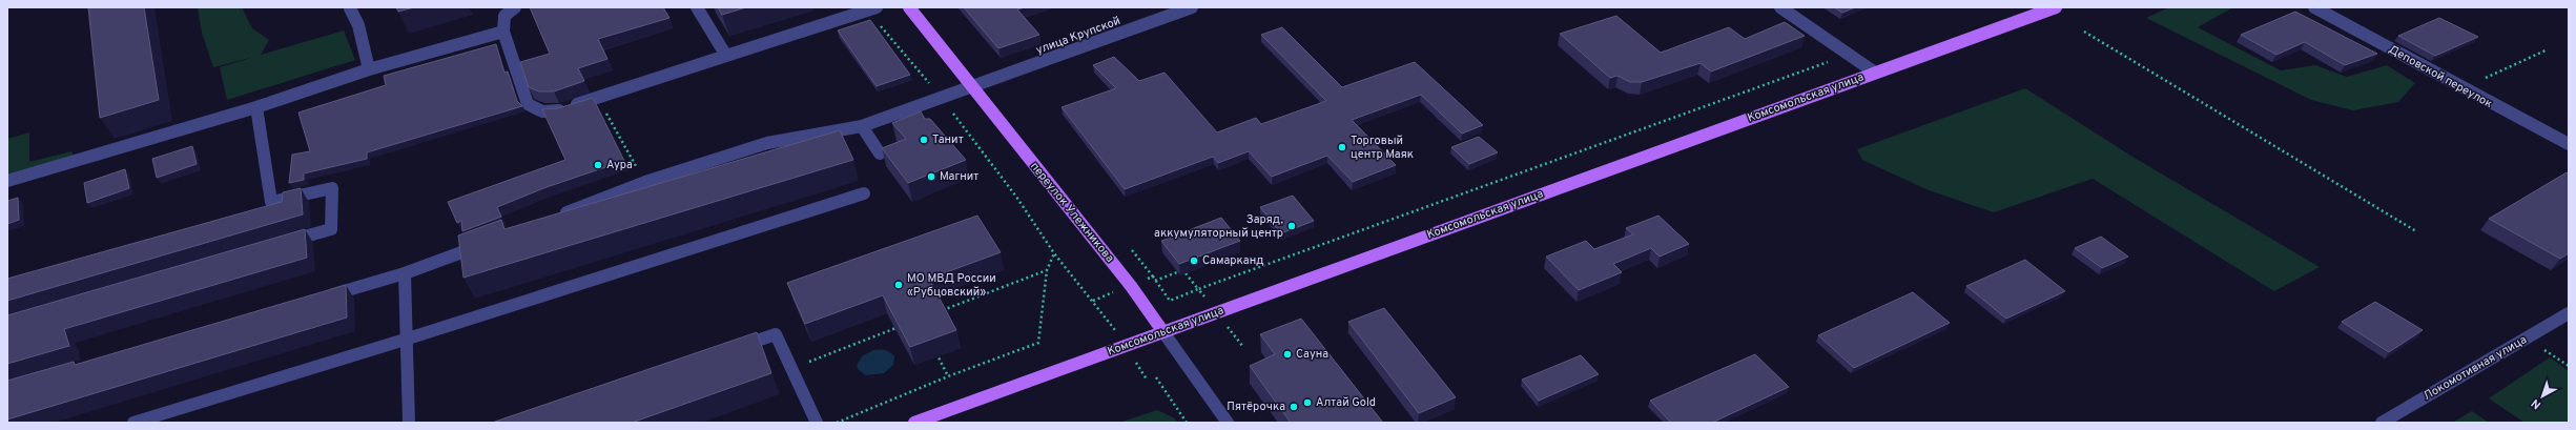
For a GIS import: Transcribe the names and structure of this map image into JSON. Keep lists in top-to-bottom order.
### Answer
{
  "streets": {
    "main road": ["Комсомольская улица", "переулок Улежникова"],
    "street": ["улица Крупской", "Деповской переулок", "Локомотивная улица"]
  },
  "crossings": [
    ["улица Крупской", "переулок Улежникова"],
    ["Комсомольская улица", "переулок Улежникова"]
  ],
  "places": [
    "Танит",
    "Торговый центр Маяк",
    "Аура",
    "Магнит",
    "Заряд, аккумуляторный центр",
    "Самарканд",
    "МО МВД России «Рубцовский»",
    "Сауна",
    "Алтай Gold",
    "Пятёрочка"
  ],
  "north": "bottom left"
}
